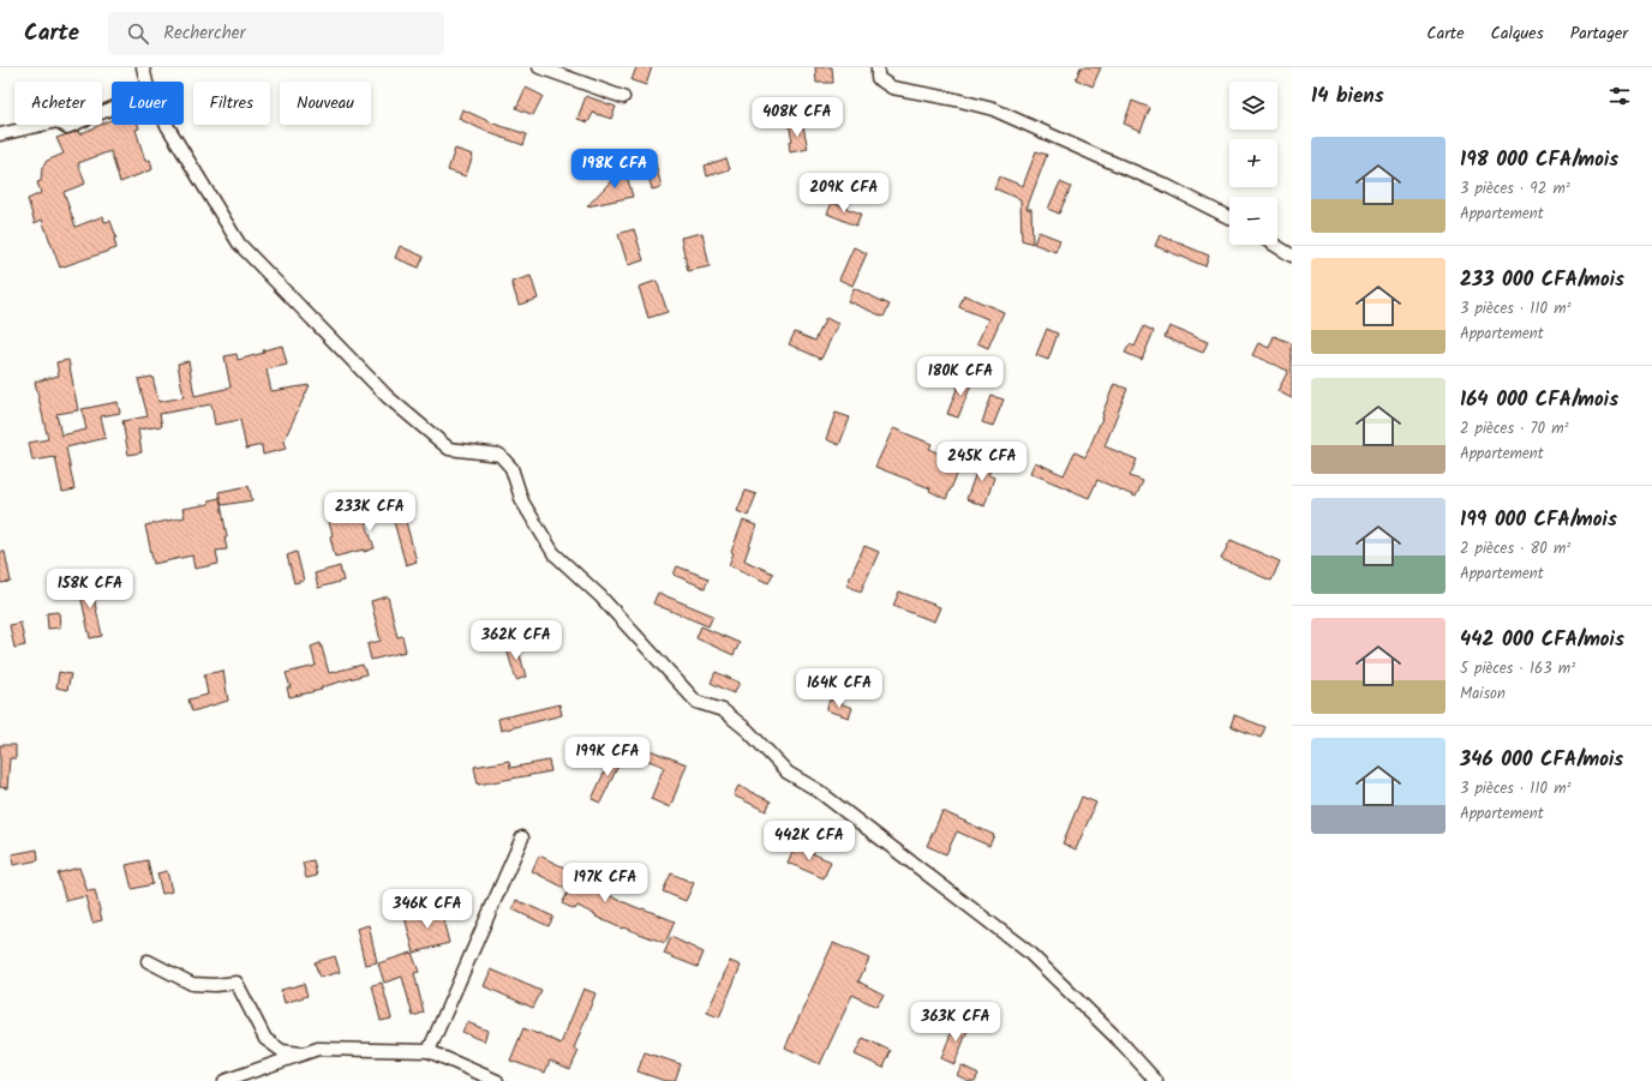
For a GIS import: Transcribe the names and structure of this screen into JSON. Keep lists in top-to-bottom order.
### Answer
{
  "page": {
    "header": "Carte",
    "search": "Rechercher",
    "nav": ["Carte", "Calques", "Partager"],
    "heading": "14 biens",
    "map_buttons": ["+", "−"],
    "chip": [
      "Acheter",
      "Louer",
      "Filtres",
      "Nouveau"
    ],
    "price": [
      "408K CFA",
      "198K CFA",
      "209K CFA",
      "180K CFA",
      "245K CFA",
      "233K CFA",
      "158K CFA",
      "362K CFA",
      "164K CFA",
      "199K CFA",
      "442K CFA",
      "197K CFA",
      "346K CFA",
      "363K CFA"
    ],
    "list": [
      {
        "name": "198 000 CFA/mois",
        "note": "3 pièces · 92 m² · Appartement"
      },
      {
        "name": "233 000 CFA/mois",
        "note": "3 pièces · 110 m² · Appartement"
      },
      {
        "name": "164 000 CFA/mois",
        "note": "2 pièces · 70 m² · Appartement"
      },
      {
        "name": "199 000 CFA/mois",
        "note": "2 pièces · 80 m² · Appartement"
      },
      {
        "name": "442 000 CFA/mois",
        "note": "5 pièces · 163 m² · Maison"
      },
      {
        "name": "346 000 CFA/mois",
        "note": "3 pièces · 110 m² · Appartement"
      }
    ]
  }
}
